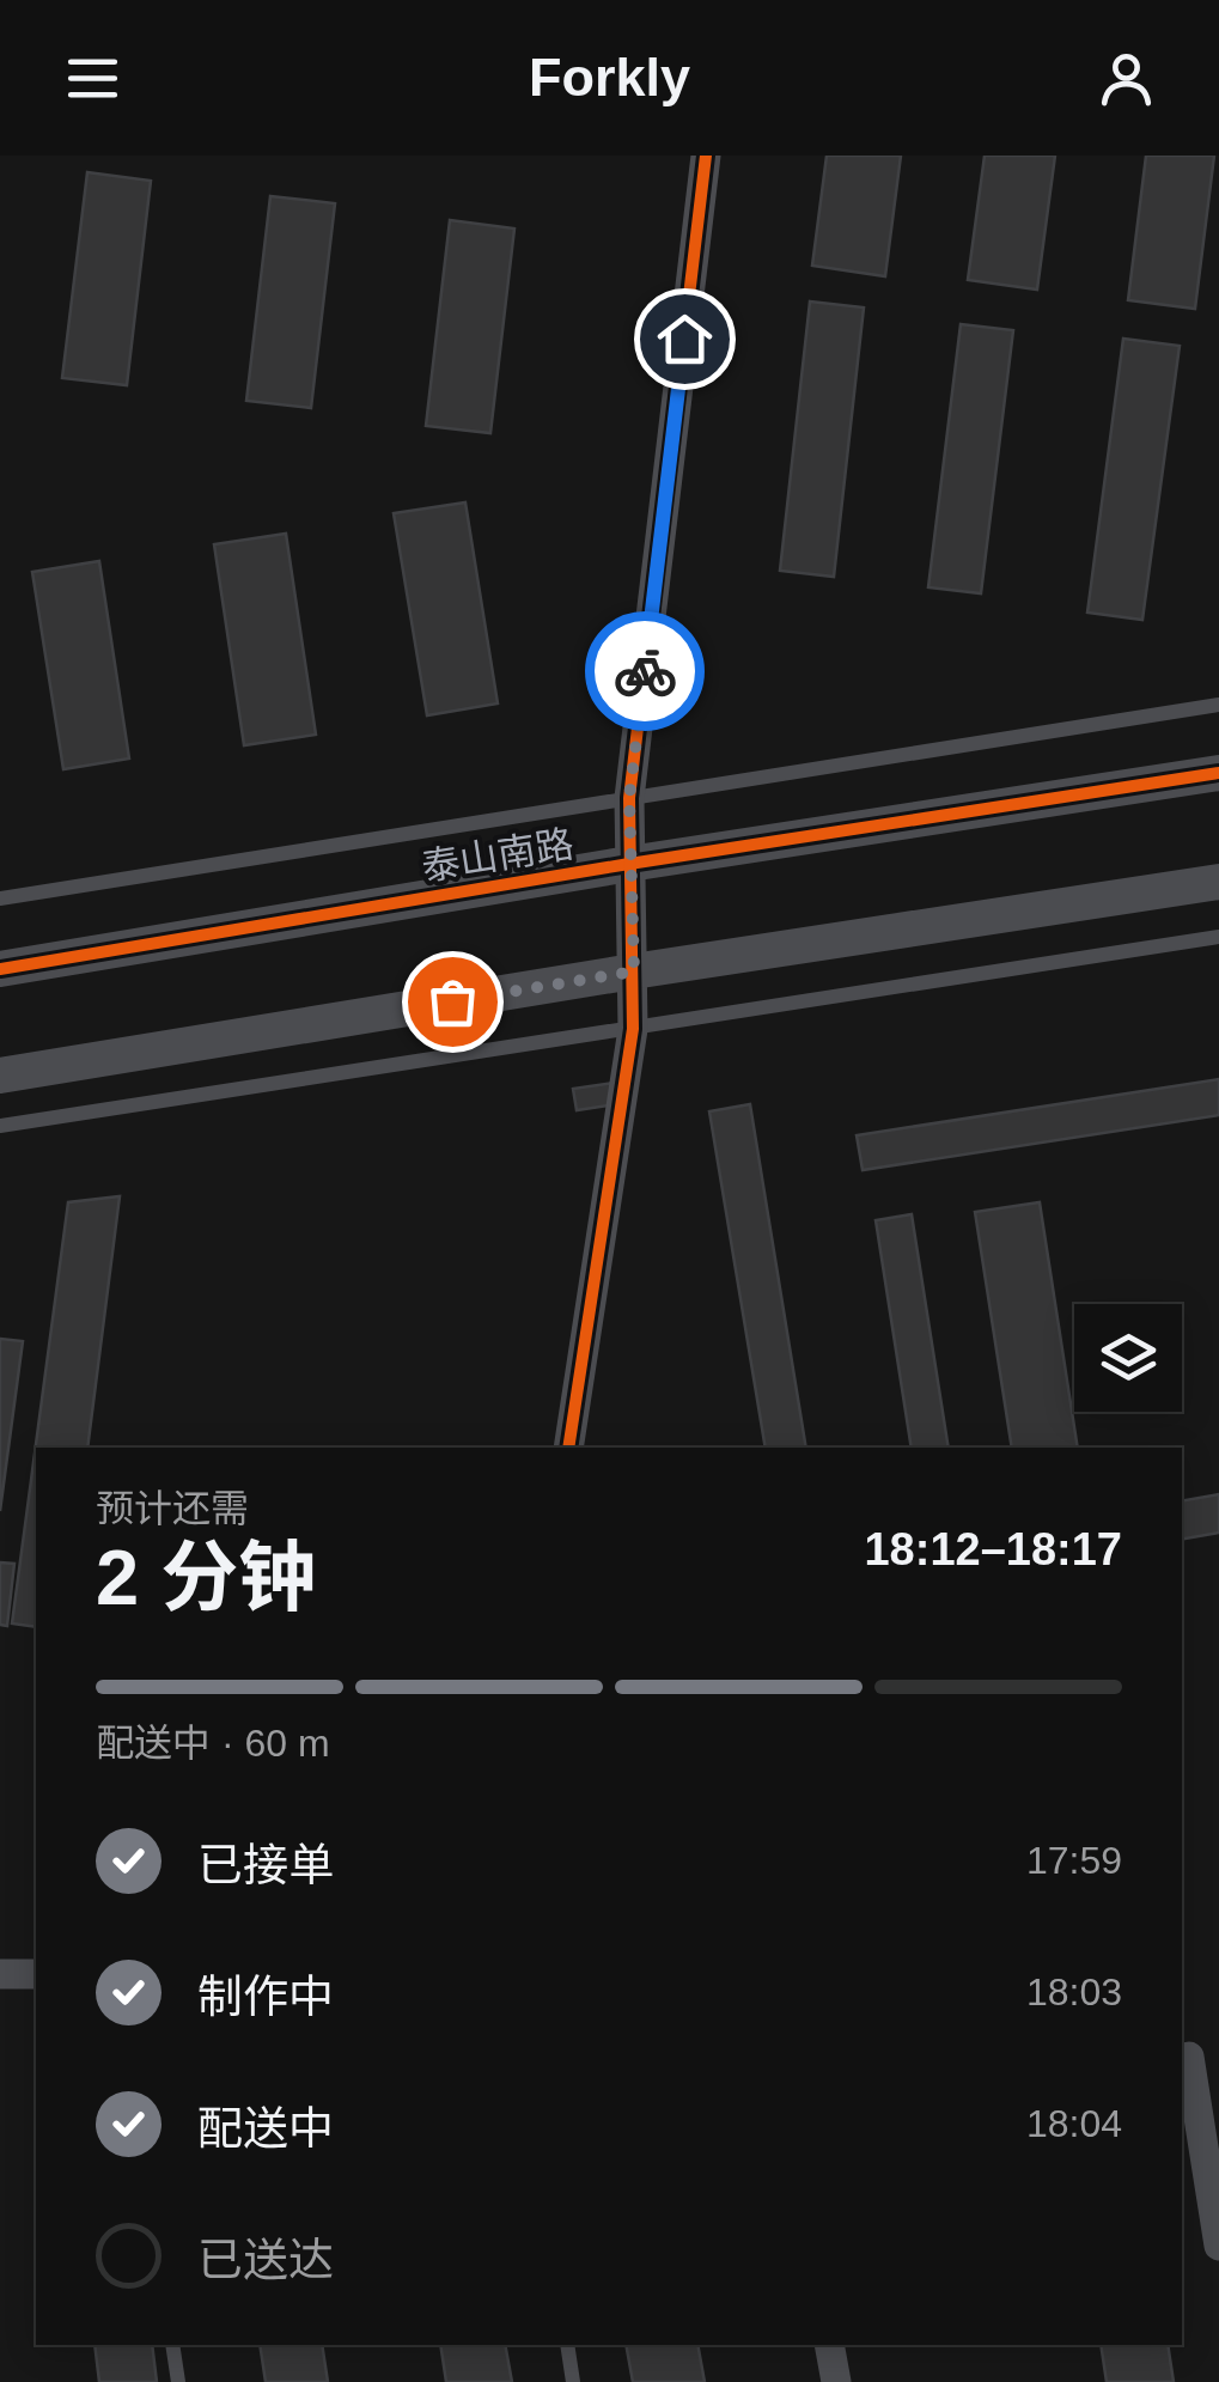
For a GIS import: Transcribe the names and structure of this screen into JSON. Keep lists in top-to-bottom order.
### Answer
{
  "streets": {
    "street": ["泰山南路"]
  },
  "page": {
    "header": "Forkly",
    "heading": ["2 分钟", "预计还需", "18:12–18:17"],
    "bar": "配送中 · 60 m",
    "list": [
      ["已接单", "17:59"],
      ["制作中", "18:03"],
      ["配送中", "18:04"],
      "已送达"
    ]
  }
}
